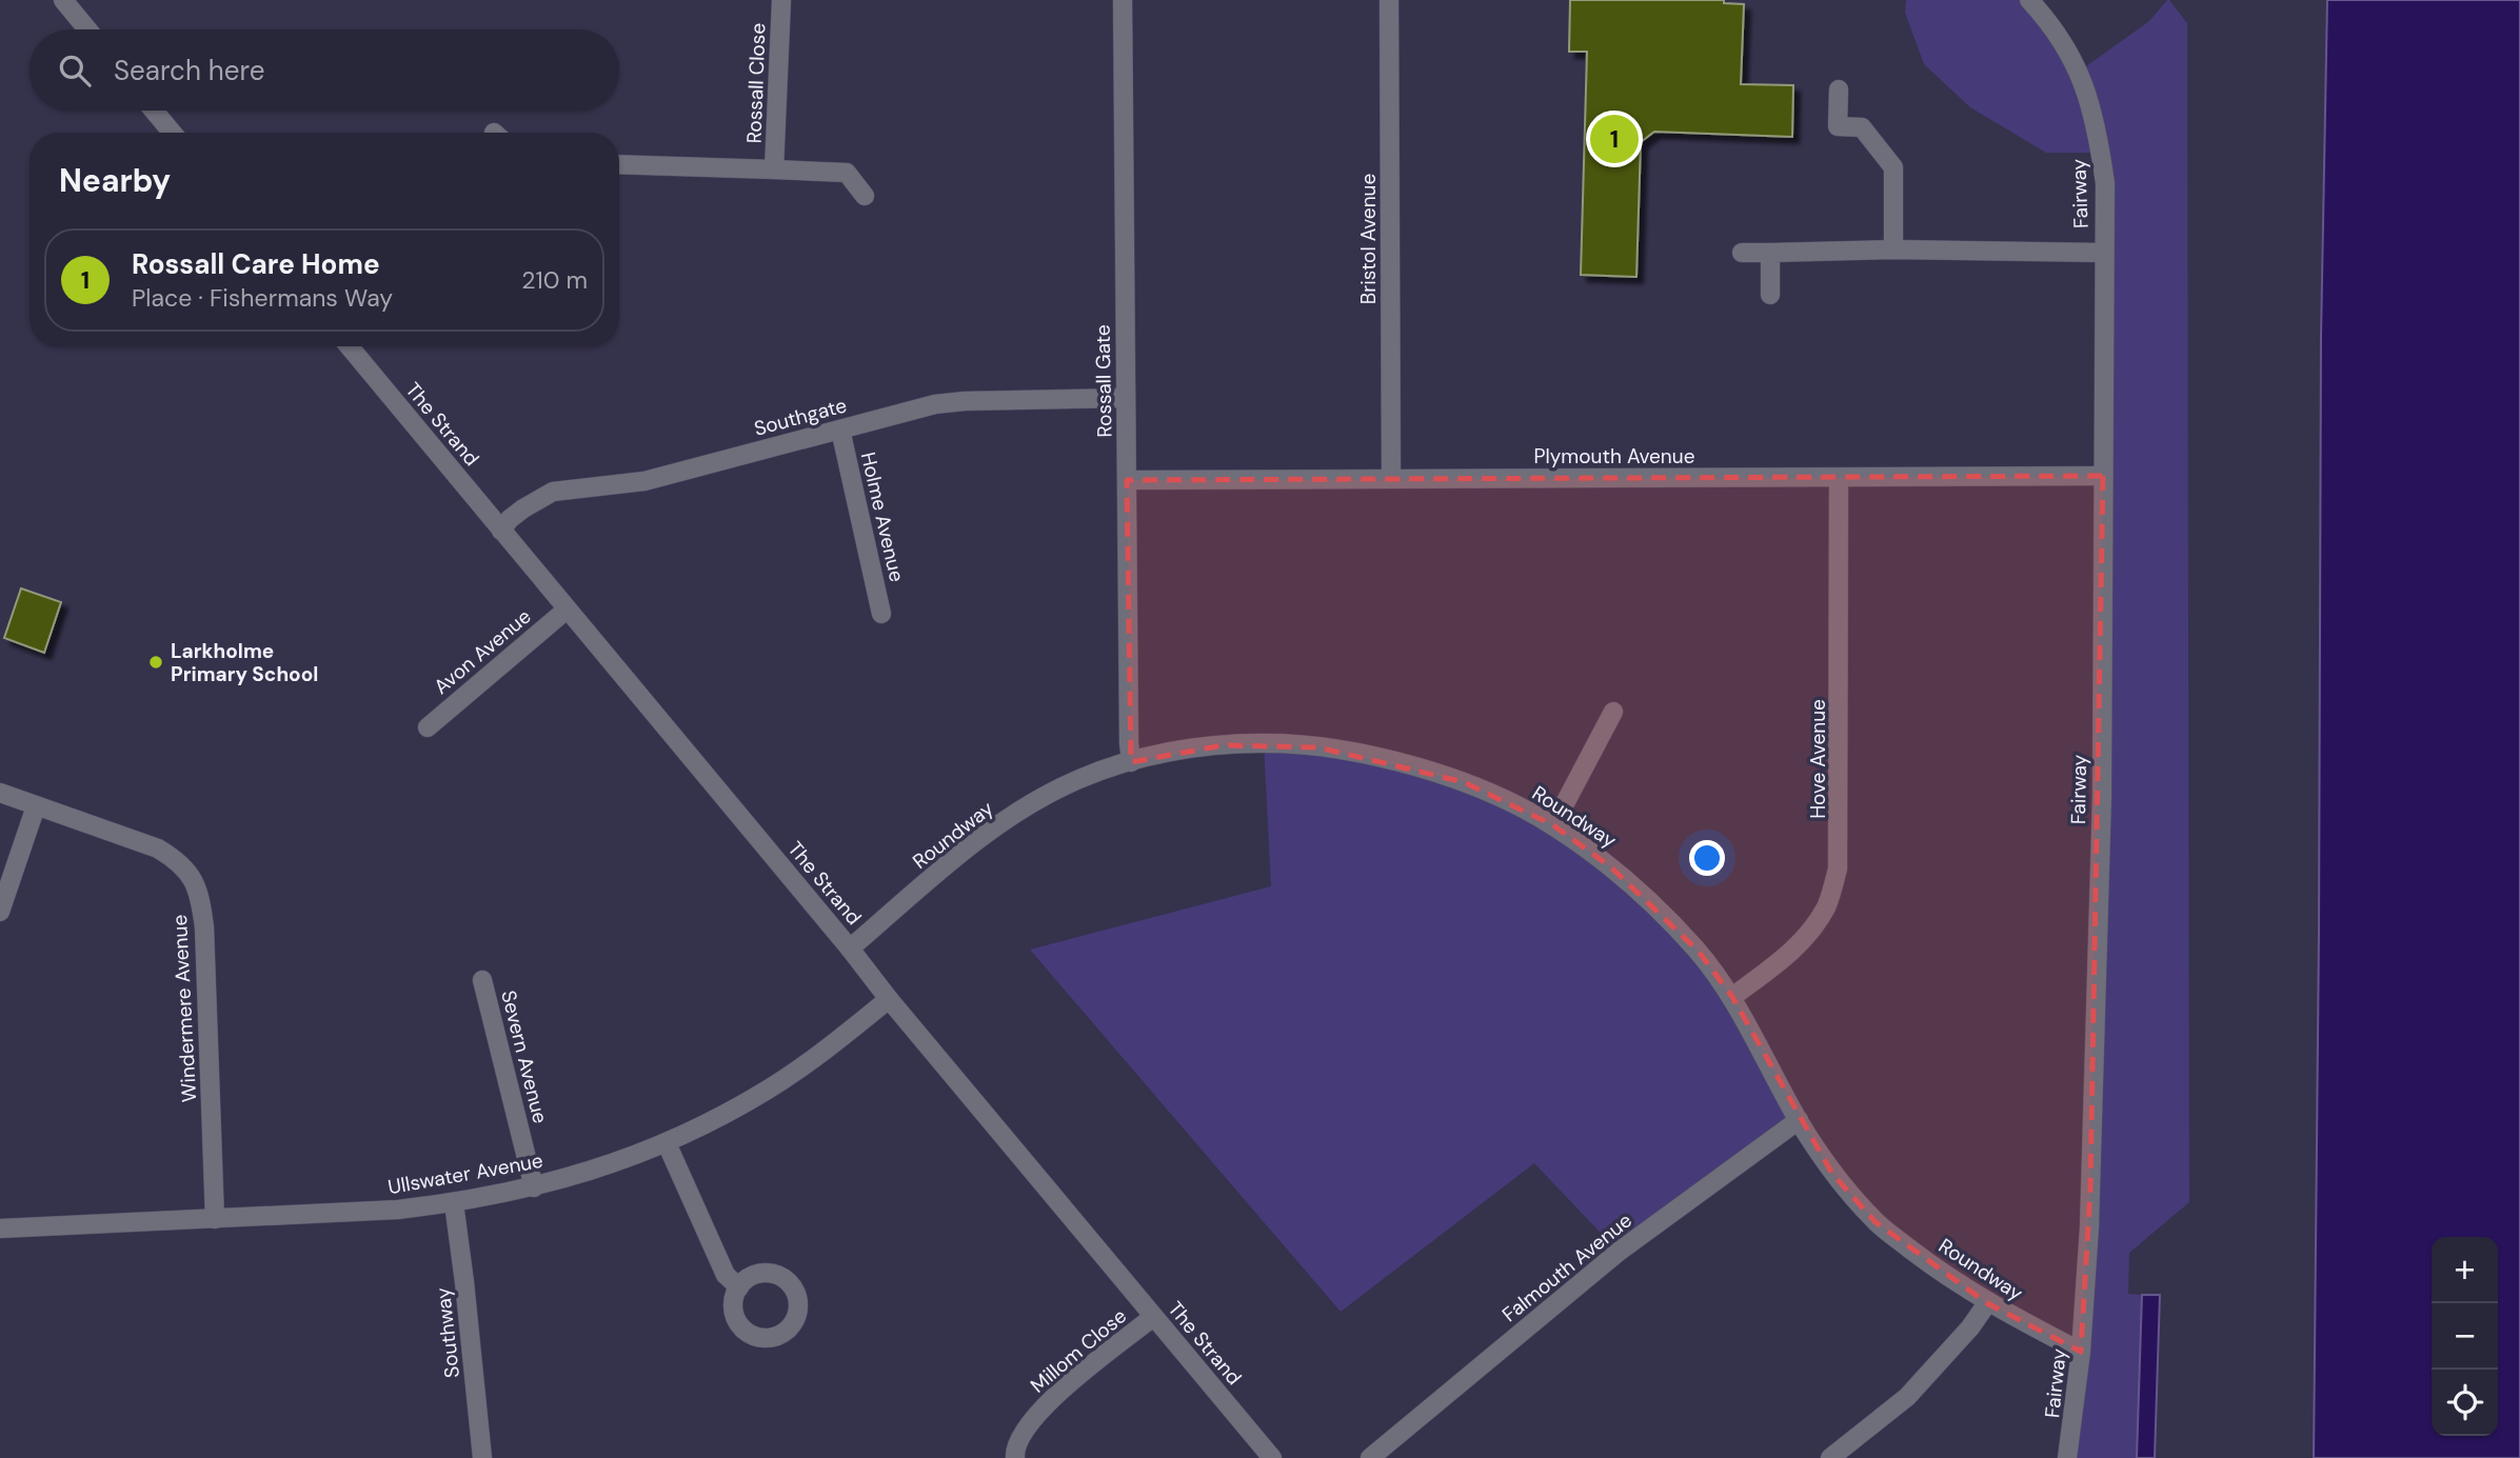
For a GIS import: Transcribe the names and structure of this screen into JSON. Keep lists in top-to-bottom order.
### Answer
{
  "streets": {
    "street": [
      "Rossall Close",
      "Fairway",
      "Bristol Avenue",
      "Rossall Gate",
      "Southgate",
      "The Strand",
      "Plymouth Avenue",
      "Holme Avenue",
      "Avon Avenue",
      "Hove Avenue",
      "Roundway",
      "Windermere Avenue",
      "Severn Avenue",
      "Ullswater Avenue",
      "Falmouth Avenue",
      "Southway",
      "Millom Close"
    ]
  },
  "crossings": [
    ["Fairway", "Plymouth Avenue"],
    ["Fairway", "Roundway"],
    ["Bristol Avenue", "Plymouth Avenue"],
    ["Rossall Gate", "Southgate"],
    ["Rossall Gate", "Plymouth Avenue"],
    ["Rossall Gate", "Roundway"],
    ["Southgate", "The Strand"],
    ["Southgate", "Holme Avenue"],
    ["The Strand", "Avon Avenue"],
    ["The Strand", "Roundway"],
    ["The Strand", "Ullswater Avenue"],
    ["The Strand", "Millom Close"],
    ["Plymouth Avenue", "Hove Avenue"],
    ["Hove Avenue", "Roundway"],
    ["Roundway", "Falmouth Avenue"],
    ["Windermere Avenue", "Ullswater Avenue"],
    ["Severn Avenue", "Ullswater Avenue"],
    ["Ullswater Avenue", "Southway"]
  ],
  "places": ["Larkholme Primary School"],
  "page": {
    "search": "Search here",
    "pins": "1",
    "heading": "Nearby",
    "list": [
      {
        "mark": "1",
        "name": "Rossall Care Home",
        "note": "Place · Fishermans Way",
        "value": "210 m"
      }
    ],
    "map_buttons": ["+", "−"]
  }
}
